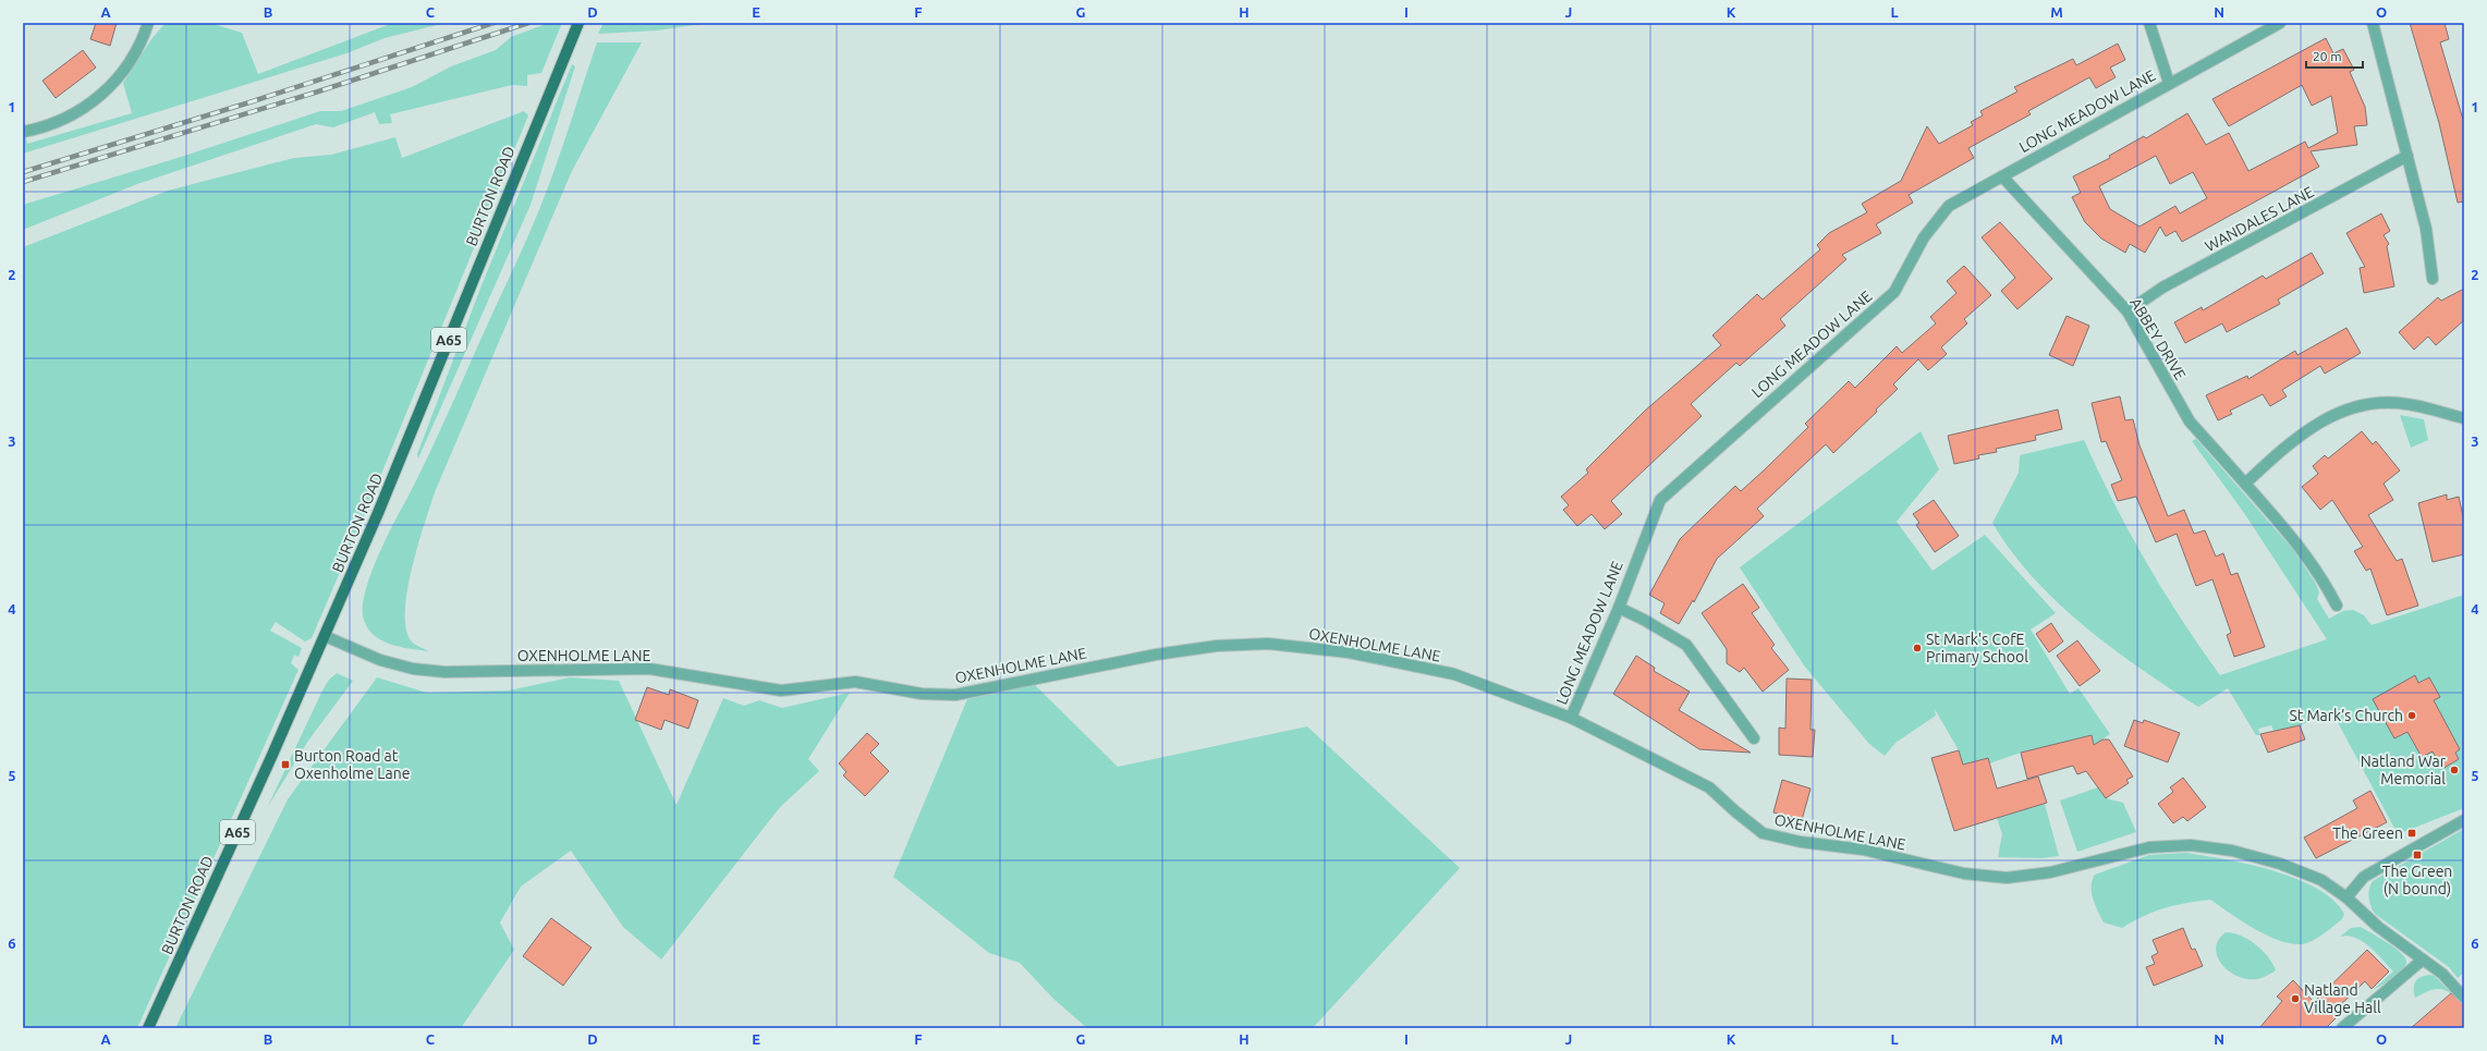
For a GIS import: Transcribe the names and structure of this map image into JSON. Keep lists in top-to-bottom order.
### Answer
{
  "streets": {
    "main road": ["BURTON ROAD", "A65"],
    "street": [
      "LONG MEADOW LANE",
      "WANDALES LANE",
      "ABBEY DRIVE",
      "OXENHOLME LANE"
    ]
  },
  "crossings": [
    ["LONG MEADOW LANE", "ABBEY DRIVE"],
    ["LONG MEADOW LANE", "OXENHOLME LANE"],
    ["BURTON ROAD", "OXENHOLME LANE"],
    ["WANDALES LANE", "ABBEY DRIVE"]
  ],
  "places": {
    "other": [
      "St Mark's CofE Primary School",
      "St Mark’s Church",
      "Natland War Memorial",
      "Natland Village Hall"
    ],
    "transit": ["Burton Road at Oxenholme Lane", "The Green", "The Green (N bound)"]
  },
  "scale_bar": "20 m",
  "grid": {
    "columns": [
      "A",
      "B",
      "C",
      "D",
      "E",
      "F",
      "G",
      "H",
      "I",
      "J",
      "K",
      "L",
      "M",
      "N",
      "O"
    ],
    "rows": [
      "1",
      "2",
      "3",
      "4",
      "5",
      "6"
    ]
  }
}
